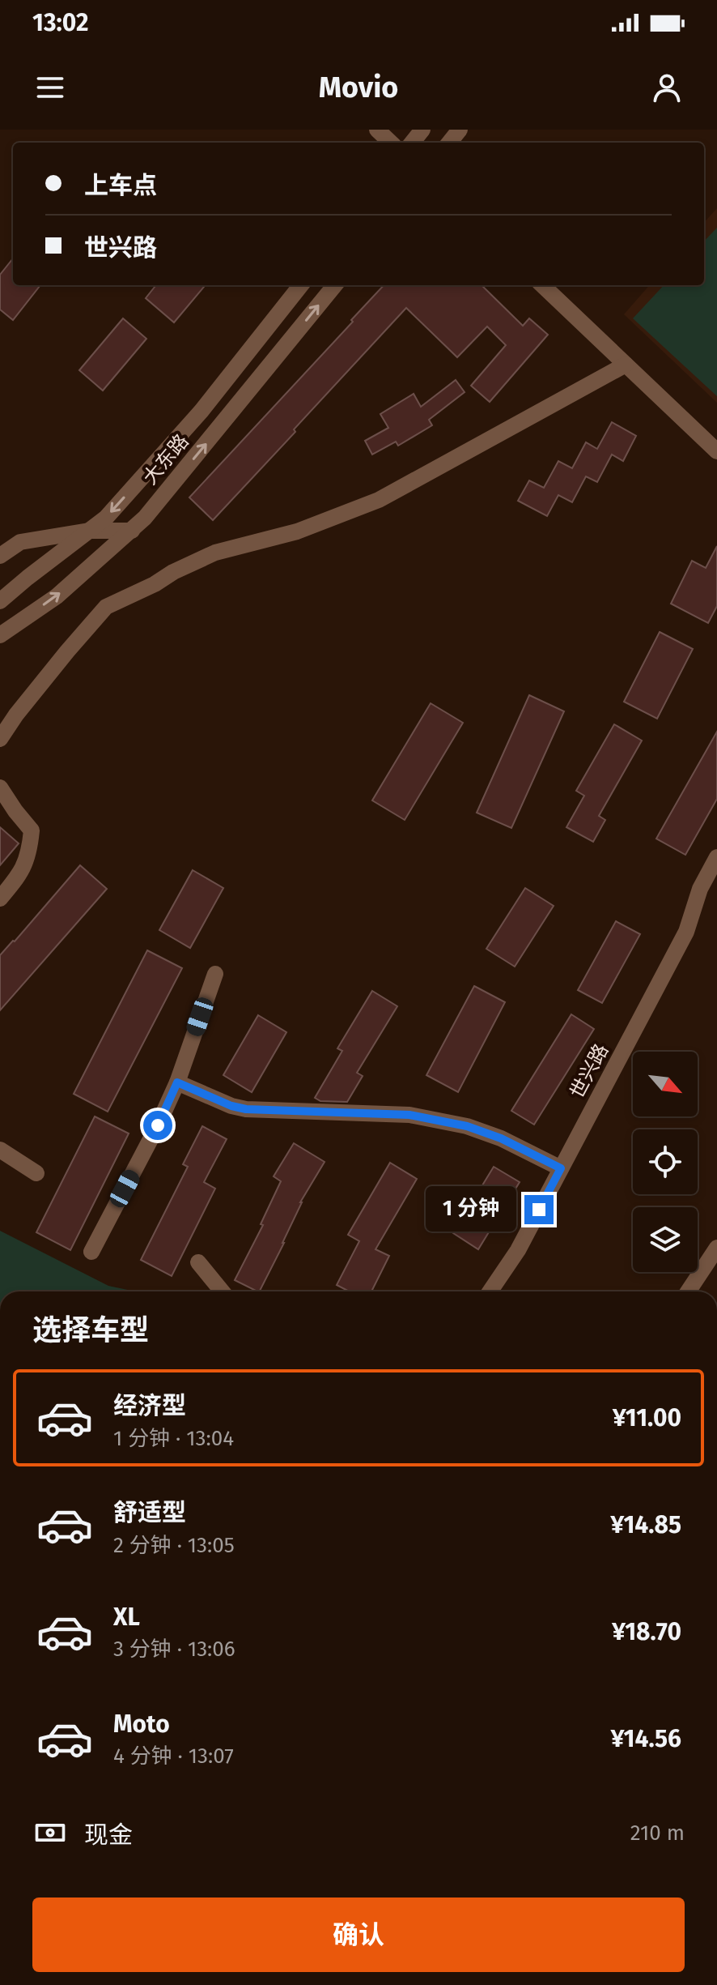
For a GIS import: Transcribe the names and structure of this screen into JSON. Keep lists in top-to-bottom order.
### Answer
{
  "streets": {
    "street": ["大东路", "世兴路"]
  },
  "north": "bottom right",
  "page": {
    "status": "13:02",
    "header": "Movio",
    "banner": ["上车点", "世兴路"],
    "bubble": "1 分钟",
    "heading": "选择车型",
    "list": [
      {
        "name": "经济型",
        "note": "1 分钟 · 13:04",
        "value": "¥11.00"
      },
      {
        "name": "舒适型",
        "note": "2 分钟 · 13:05",
        "value": "¥14.85"
      },
      {
        "name": "XL",
        "note": "3 分钟 · 13:06",
        "value": "¥18.70"
      },
      {
        "name": "Moto",
        "note": "4 分钟 · 13:07",
        "value": "¥14.56"
      }
    ],
    "pay": ["现金", "210 m"],
    "buttons": "确认"
  }
}
